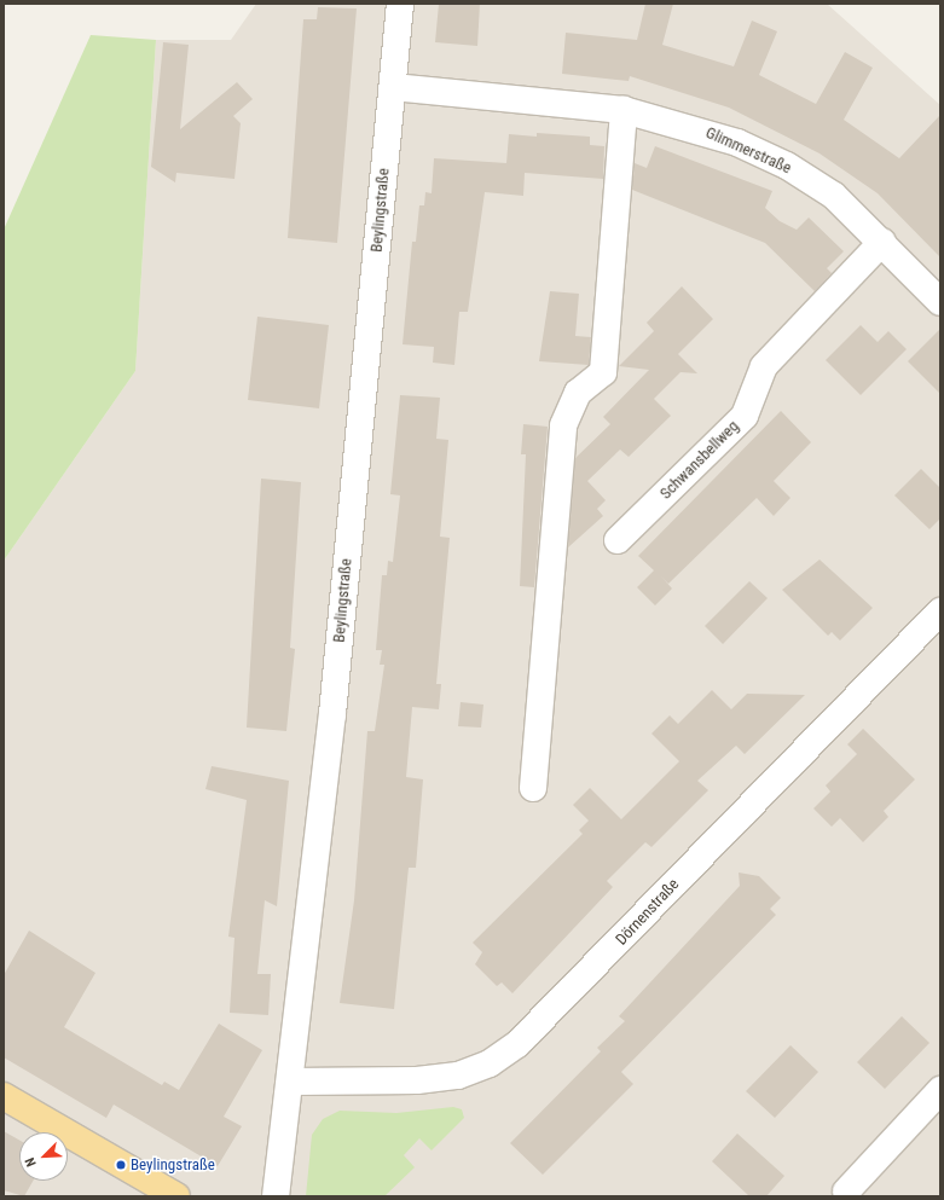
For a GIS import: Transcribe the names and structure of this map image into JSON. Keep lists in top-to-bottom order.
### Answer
{
  "streets": {
    "street": [
      "Glimmerstraße",
      "Beylingstraße",
      "Schwansbellweg",
      "Dörnenstraße"
    ]
  },
  "crossings": [
    ["Glimmerstraße", "Beylingstraße"],
    ["Glimmerstraße", "Schwansbellweg"],
    ["Beylingstraße", "Dörnenstraße"]
  ],
  "places": ["Beylingstraße"],
  "north": "bottom left"
}
